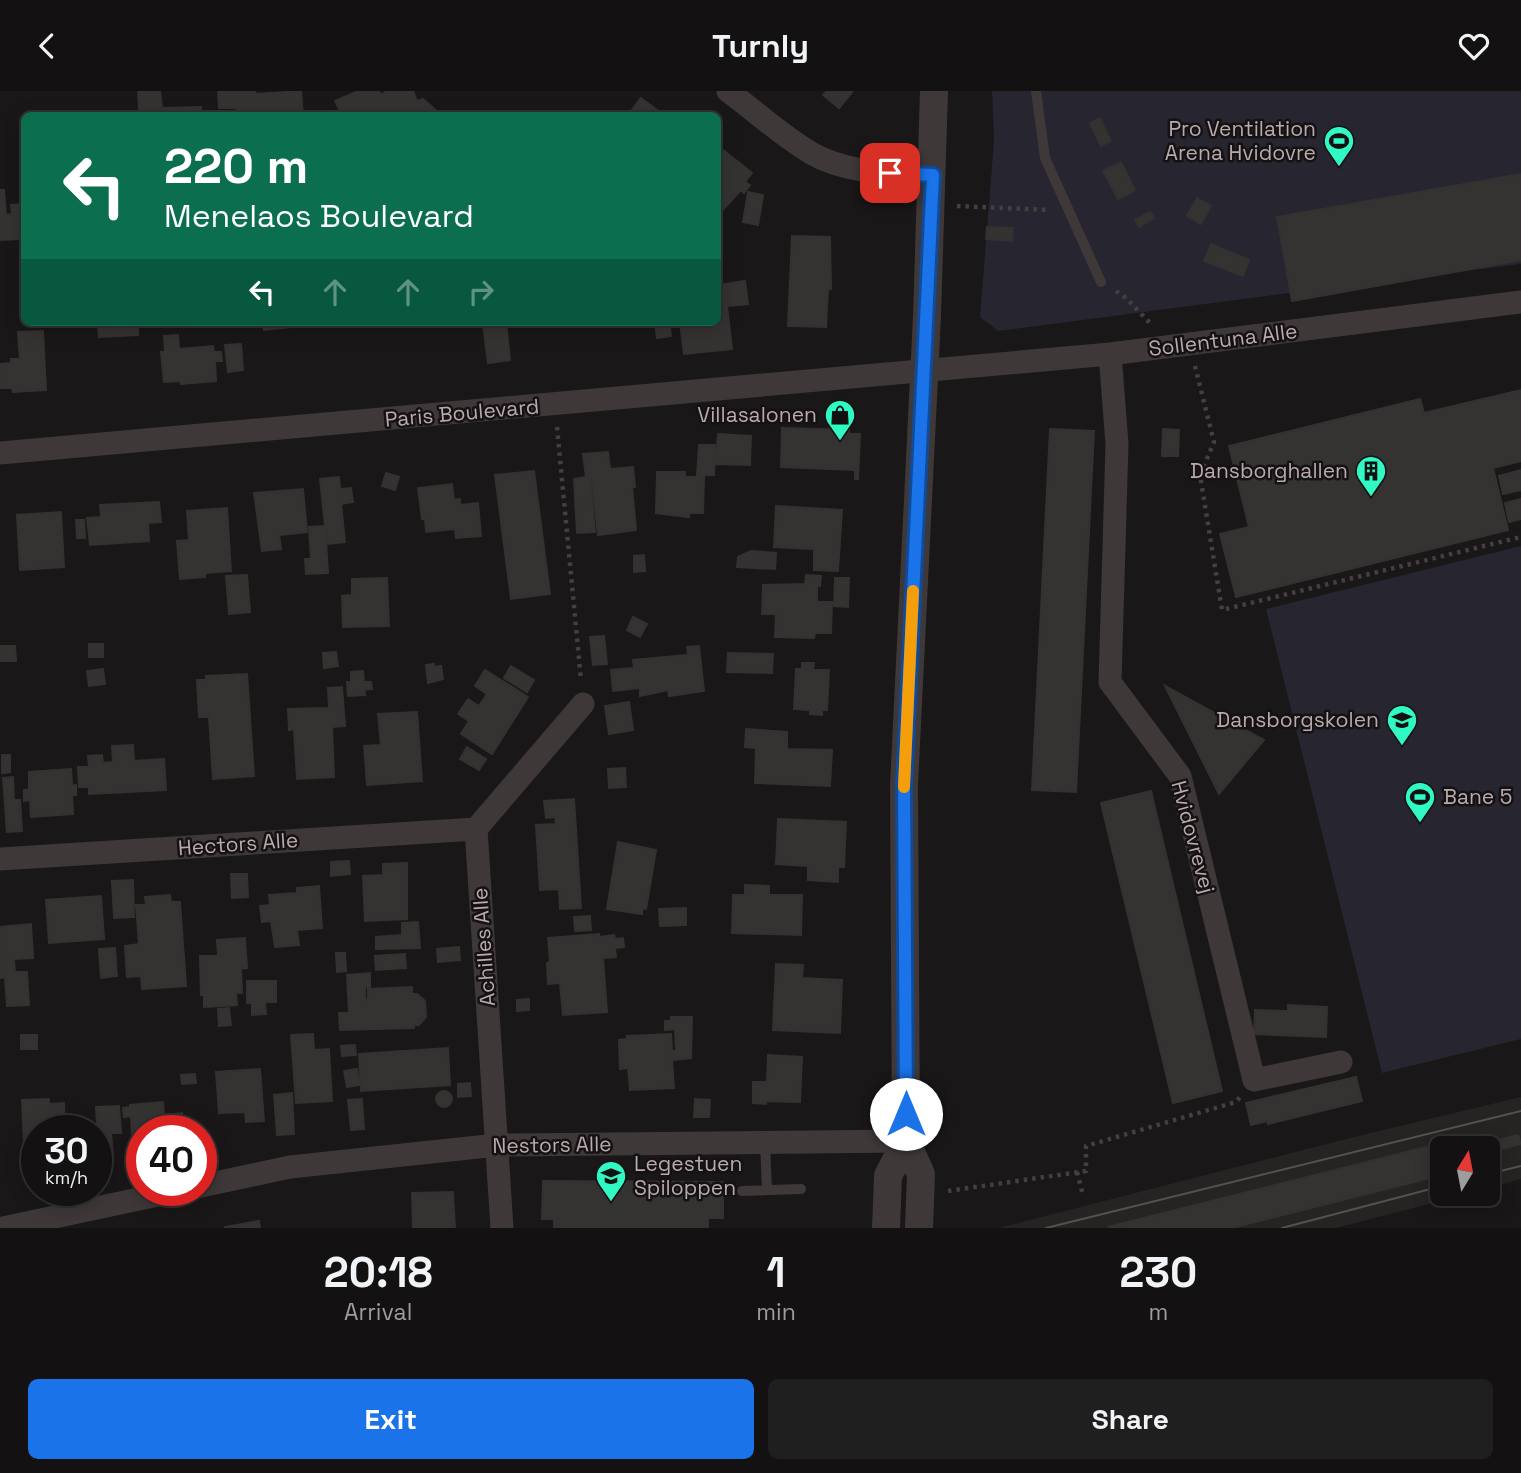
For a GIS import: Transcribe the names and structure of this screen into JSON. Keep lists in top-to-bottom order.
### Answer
{
  "streets": {
    "street": [
      "Sollentuna Alle",
      "Paris Boulevard",
      "Hvidovrevej",
      "Hectors Alle",
      "Achilles Alle",
      "Nestors Alle"
    ]
  },
  "crossings": [
    ["Sollentuna Alle", "Paris Boulevard"],
    ["Sollentuna Alle", "Hvidovrevej"],
    ["Hectors Alle", "Achilles Alle"],
    ["Achilles Alle", "Nestors Alle"]
  ],
  "places": {
    "sports": ["Pro Ventilation Arena Hvidovre", "Bane 5"],
    "shop": ["Villasalonen"],
    "building": ["Dansborghallen"],
    "school or university": ["Dansborgskolen", "Legestuen Spiloppen"]
  },
  "north": "top",
  "page": {
    "header": "Turnly",
    "turn": ["220 m", "Menelaos Boulevard"],
    "speed": "30 km/h",
    "limit": "40",
    "eta": [
      "20:18",
      "Arrival",
      "1",
      "min",
      "230",
      "m"
    ],
    "buttons": ["Exit", "Share"]
  }
}
